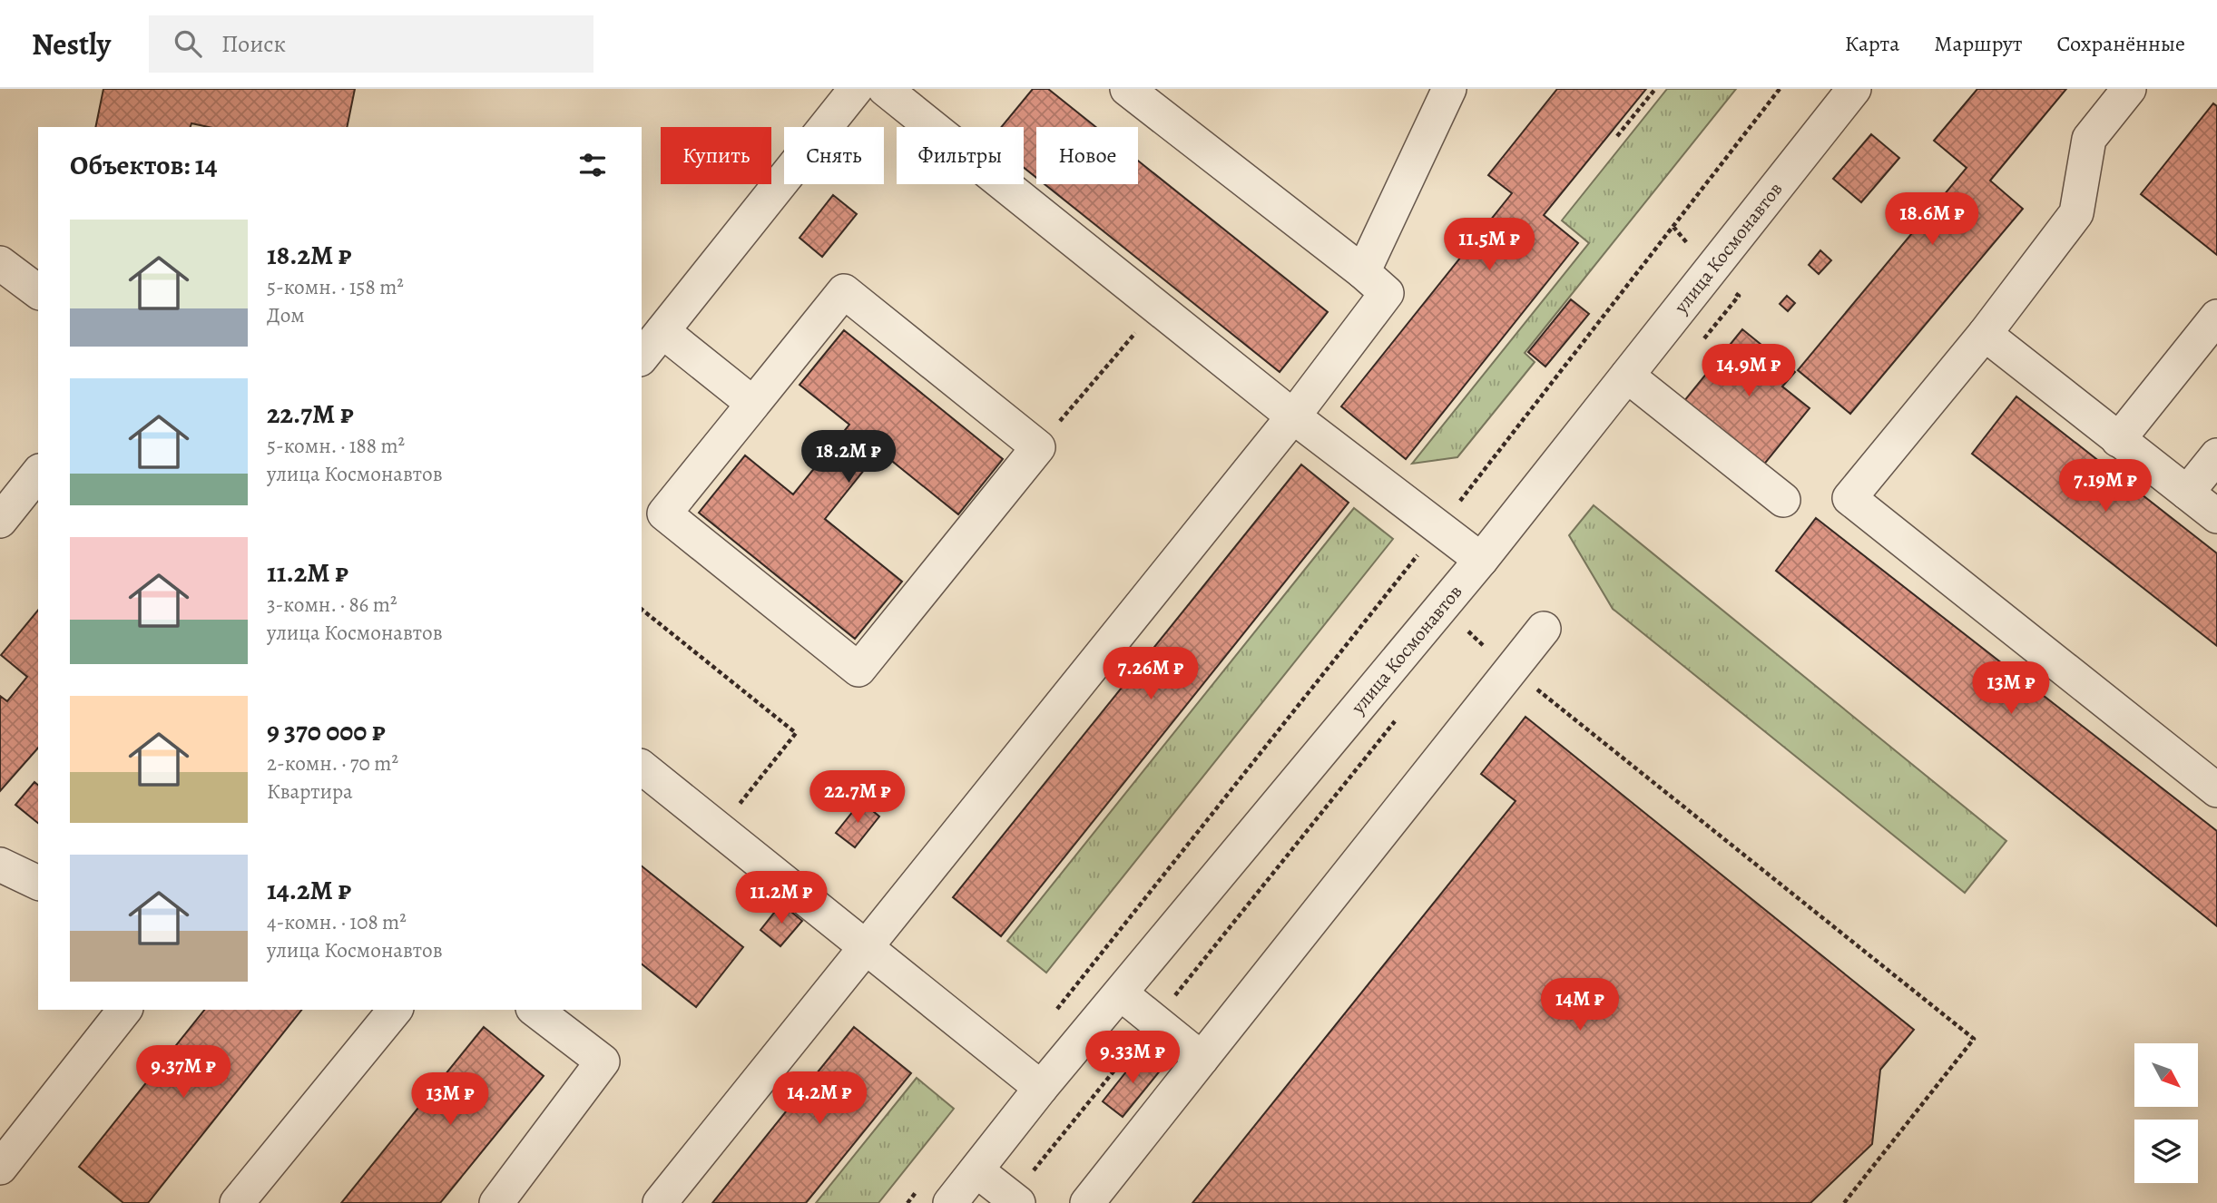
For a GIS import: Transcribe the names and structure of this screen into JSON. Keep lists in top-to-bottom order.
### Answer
{
  "streets": {
    "street": ["улица Космонавтов"]
  },
  "north": "bottom right",
  "page": {
    "header": "Nestly",
    "search": "Поиск",
    "nav": ["Карта", "Маршрут", "Сохранённые"],
    "chip": [
      "Купить",
      "Снять",
      "Фильтры",
      "Новое"
    ],
    "heading": "Объектов: 14",
    "price": [
      "18.6M ₽",
      "11.5M ₽",
      "14.9M ₽",
      "18.2M ₽",
      "7.19M ₽",
      "7.26M ₽",
      "13M ₽",
      "22.7M ₽",
      "11.2M ₽",
      "14M ₽",
      "9.33M ₽",
      "9.37M ₽",
      "14.2M ₽",
      "13M ₽"
    ],
    "list": [
      {
        "name": "18.2M ₽",
        "note": "5-комн. · 158 m² · Дом"
      },
      {
        "name": "22.7M ₽",
        "note": "5-комн. · 188 m² · улица Космонавтов"
      },
      {
        "name": "11.2M ₽",
        "note": "3-комн. · 86 m² · улица Космонавтов"
      },
      {
        "name": "9 370 000 ₽",
        "note": "2-комн. · 70 m² · Квартира"
      },
      {
        "name": "14.2M ₽",
        "note": "4-комн. · 108 m² · улица Космонавтов"
      }
    ]
  }
}
